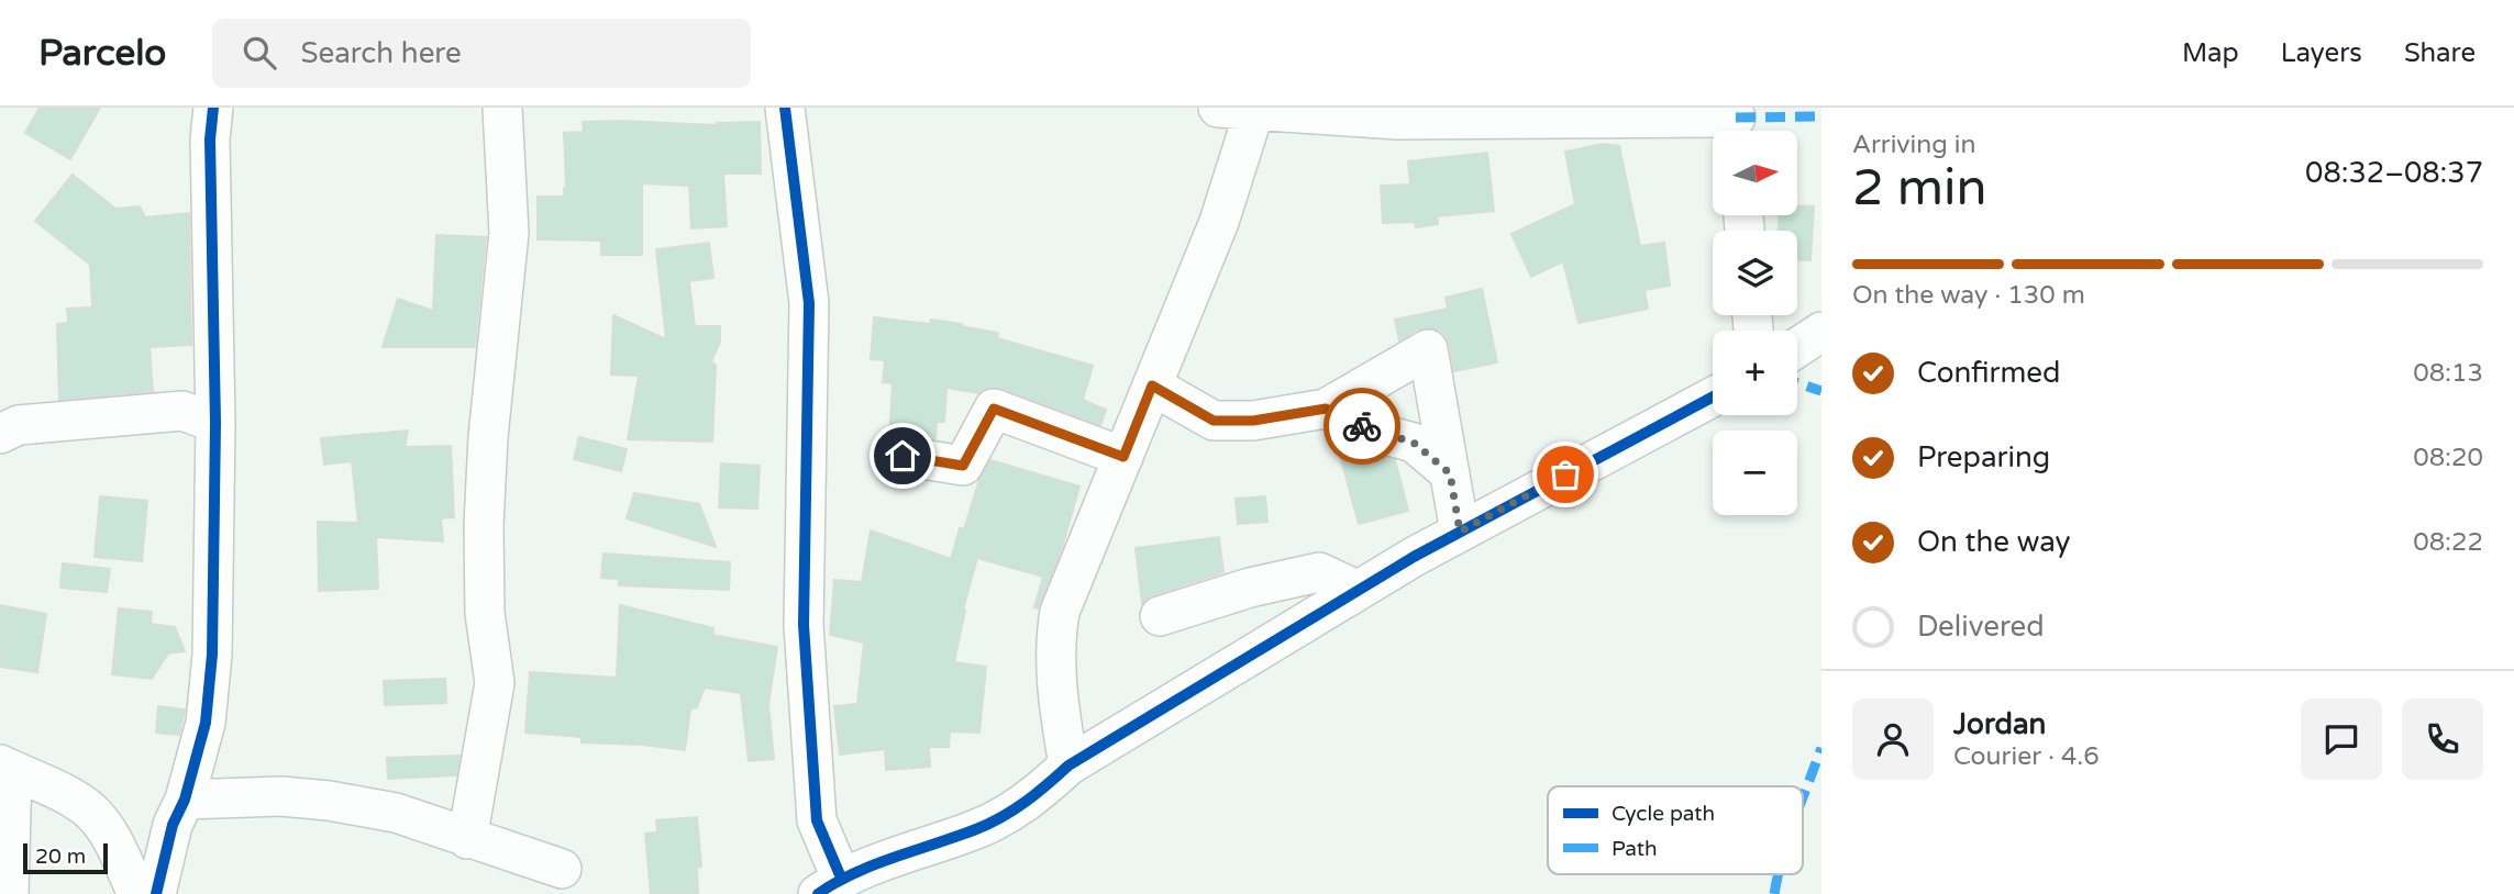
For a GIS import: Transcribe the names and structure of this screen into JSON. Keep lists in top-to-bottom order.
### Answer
{
  "legend": ["Cycle path", "Path"],
  "scale_bar": "20 m",
  "north": "right",
  "page": {
    "header": "Parcelo",
    "search": "Search here",
    "nav": ["Map", "Layers", "Share"],
    "heading": ["2 min", "Arriving in", "08:32–08:37"],
    "panel": ["Jordan", "Courier · 4.6"],
    "map_buttons": ["+", "−"],
    "bar": "On the way · 130 m",
    "list": [
      ["Confirmed", "08:13"],
      ["Preparing", "08:20"],
      ["On the way", "08:22"],
      "Delivered"
    ],
    "scale": "20 m"
  }
}
